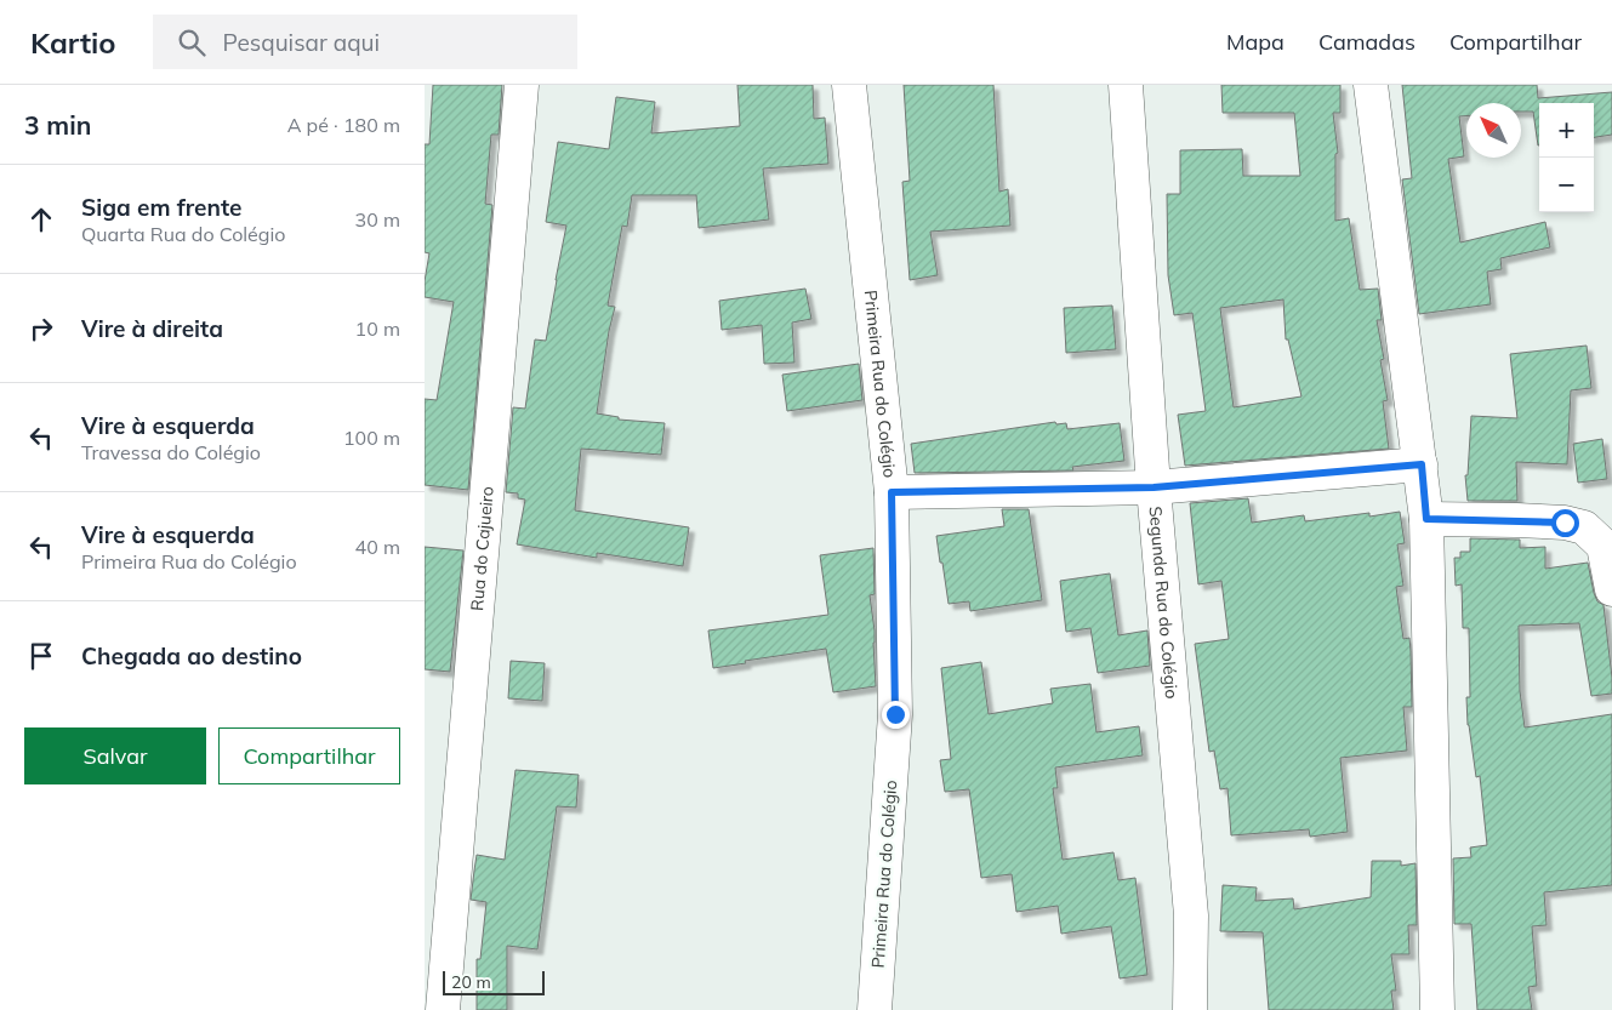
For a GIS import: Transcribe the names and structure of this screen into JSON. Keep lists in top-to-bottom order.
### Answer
{
  "streets": {
    "street": ["Primeira Rua do Colégio", "Rua do Cajueiro", "Segunda Rua do Colégio"]
  },
  "scale_bar": "20 m",
  "north": "top left",
  "page": {
    "header": "Kartio",
    "search": "Pesquisar aqui",
    "nav": ["Mapa", "Camadas", "Compartilhar"],
    "heading": ["3 min", "A pé · 180 m"],
    "map_buttons": ["+", "−"],
    "list": [
      ["Siga em frente", "Quarta Rua do Colégio", "30 m"],
      ["Vire à direita", "10 m"],
      ["Vire à esquerda", "Travessa do Colégio", "100 m"],
      ["Vire à esquerda", "Primeira Rua do Colégio", "40 m"],
      "Chegada ao destino"
    ],
    "buttons": ["Salvar", "Compartilhar"],
    "scale": "20 m"
  }
}
